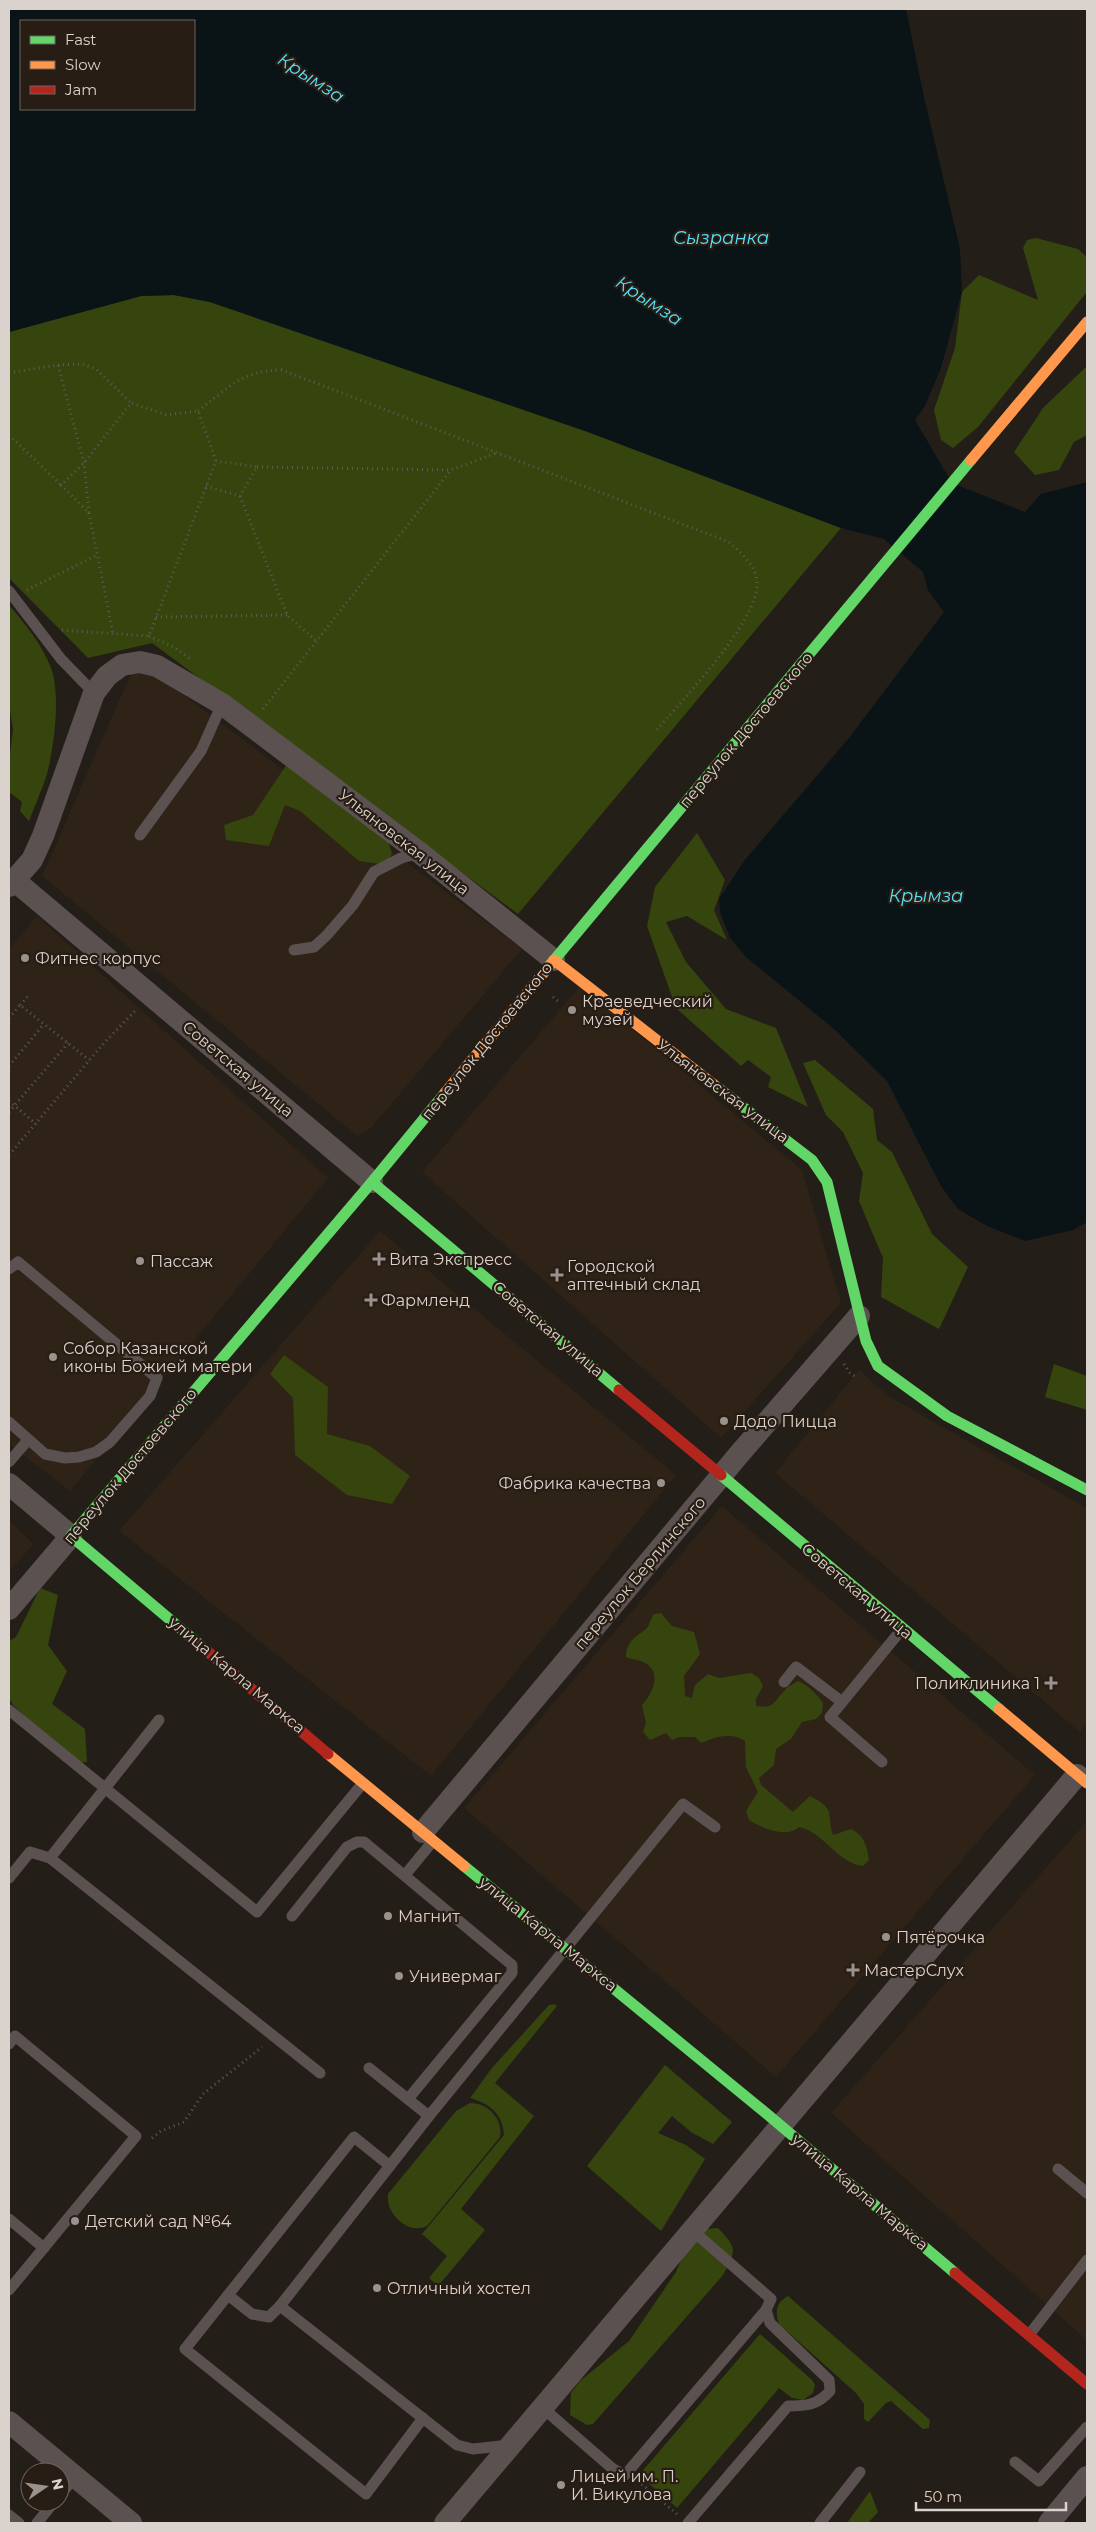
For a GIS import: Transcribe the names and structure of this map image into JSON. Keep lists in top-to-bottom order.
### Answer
{
  "streets": {
    "main road": [
      "переулок Достоевского",
      "Ульяновская улица",
      "Советская улица",
      "улица Карла Маркса"
    ],
    "street": ["переулок Берлинского"]
  },
  "crossings": [
    ["переулок Достоевского", "Ульяновская улица"],
    ["переулок Достоевского", "Советская улица"],
    ["переулок Достоевского", "улица Карла Маркса"],
    ["Ульяновская улица", "переулок Берлинского"],
    ["Советская улица", "переулок Берлинского"],
    ["переулок Берлинского", "улица Карла Маркса"]
  ],
  "water": ["Крымза", "Сызранка"],
  "places": {
    "other": [
      "Фитнес корпус",
      "Краеведческий музей",
      "Пассаж",
      "Собор Казанской иконы Божией матери",
      "Додо Пицца",
      "Фабрика качества",
      "Магнит",
      "Пятёрочка",
      "Универмаг",
      "Детский сад №64",
      "Отличный хостел",
      "Лицей им. П. И. Викулова"
    ],
    "health": [
      "Вита Экспресс",
      "Городской аптечный склад",
      "Фармленд",
      "Поликлиника 1",
      "МастерСлух"
    ]
  },
  "legend": ["Fast", "Slow", "Jam"],
  "scale_bar": "50 m",
  "north": "right"
}
